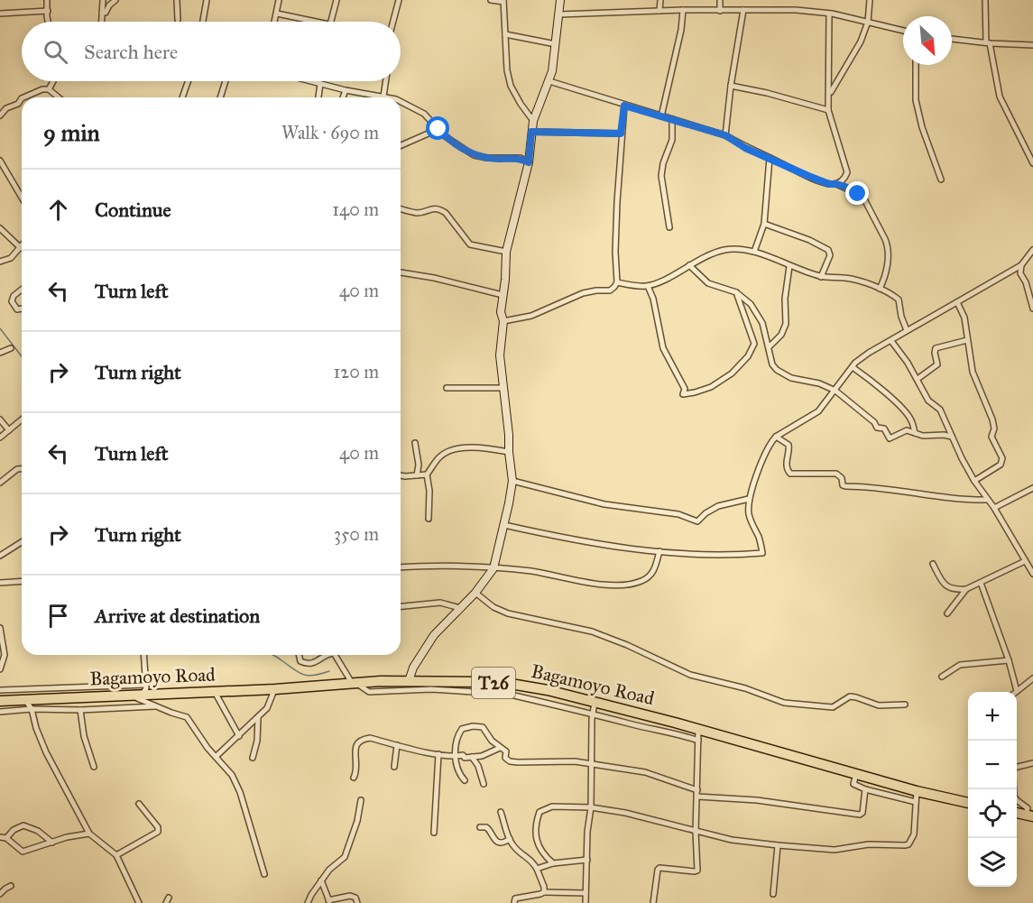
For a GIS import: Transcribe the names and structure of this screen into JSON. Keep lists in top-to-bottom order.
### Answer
{
  "streets": {
    "highway": ["Bagamoyo Road", "T26"]
  },
  "north": "bottom right",
  "page": {
    "search": "Search here",
    "heading": ["9 min", "Walk · 690 m"],
    "list": [
      ["Continue", "140 m"],
      ["Turn left", "40 m"],
      ["Turn right", "120 m"],
      ["Turn left", "40 m"],
      ["Turn right", "350 m"],
      "Arrive at destination"
    ],
    "map_buttons": ["+", "−"]
  }
}
